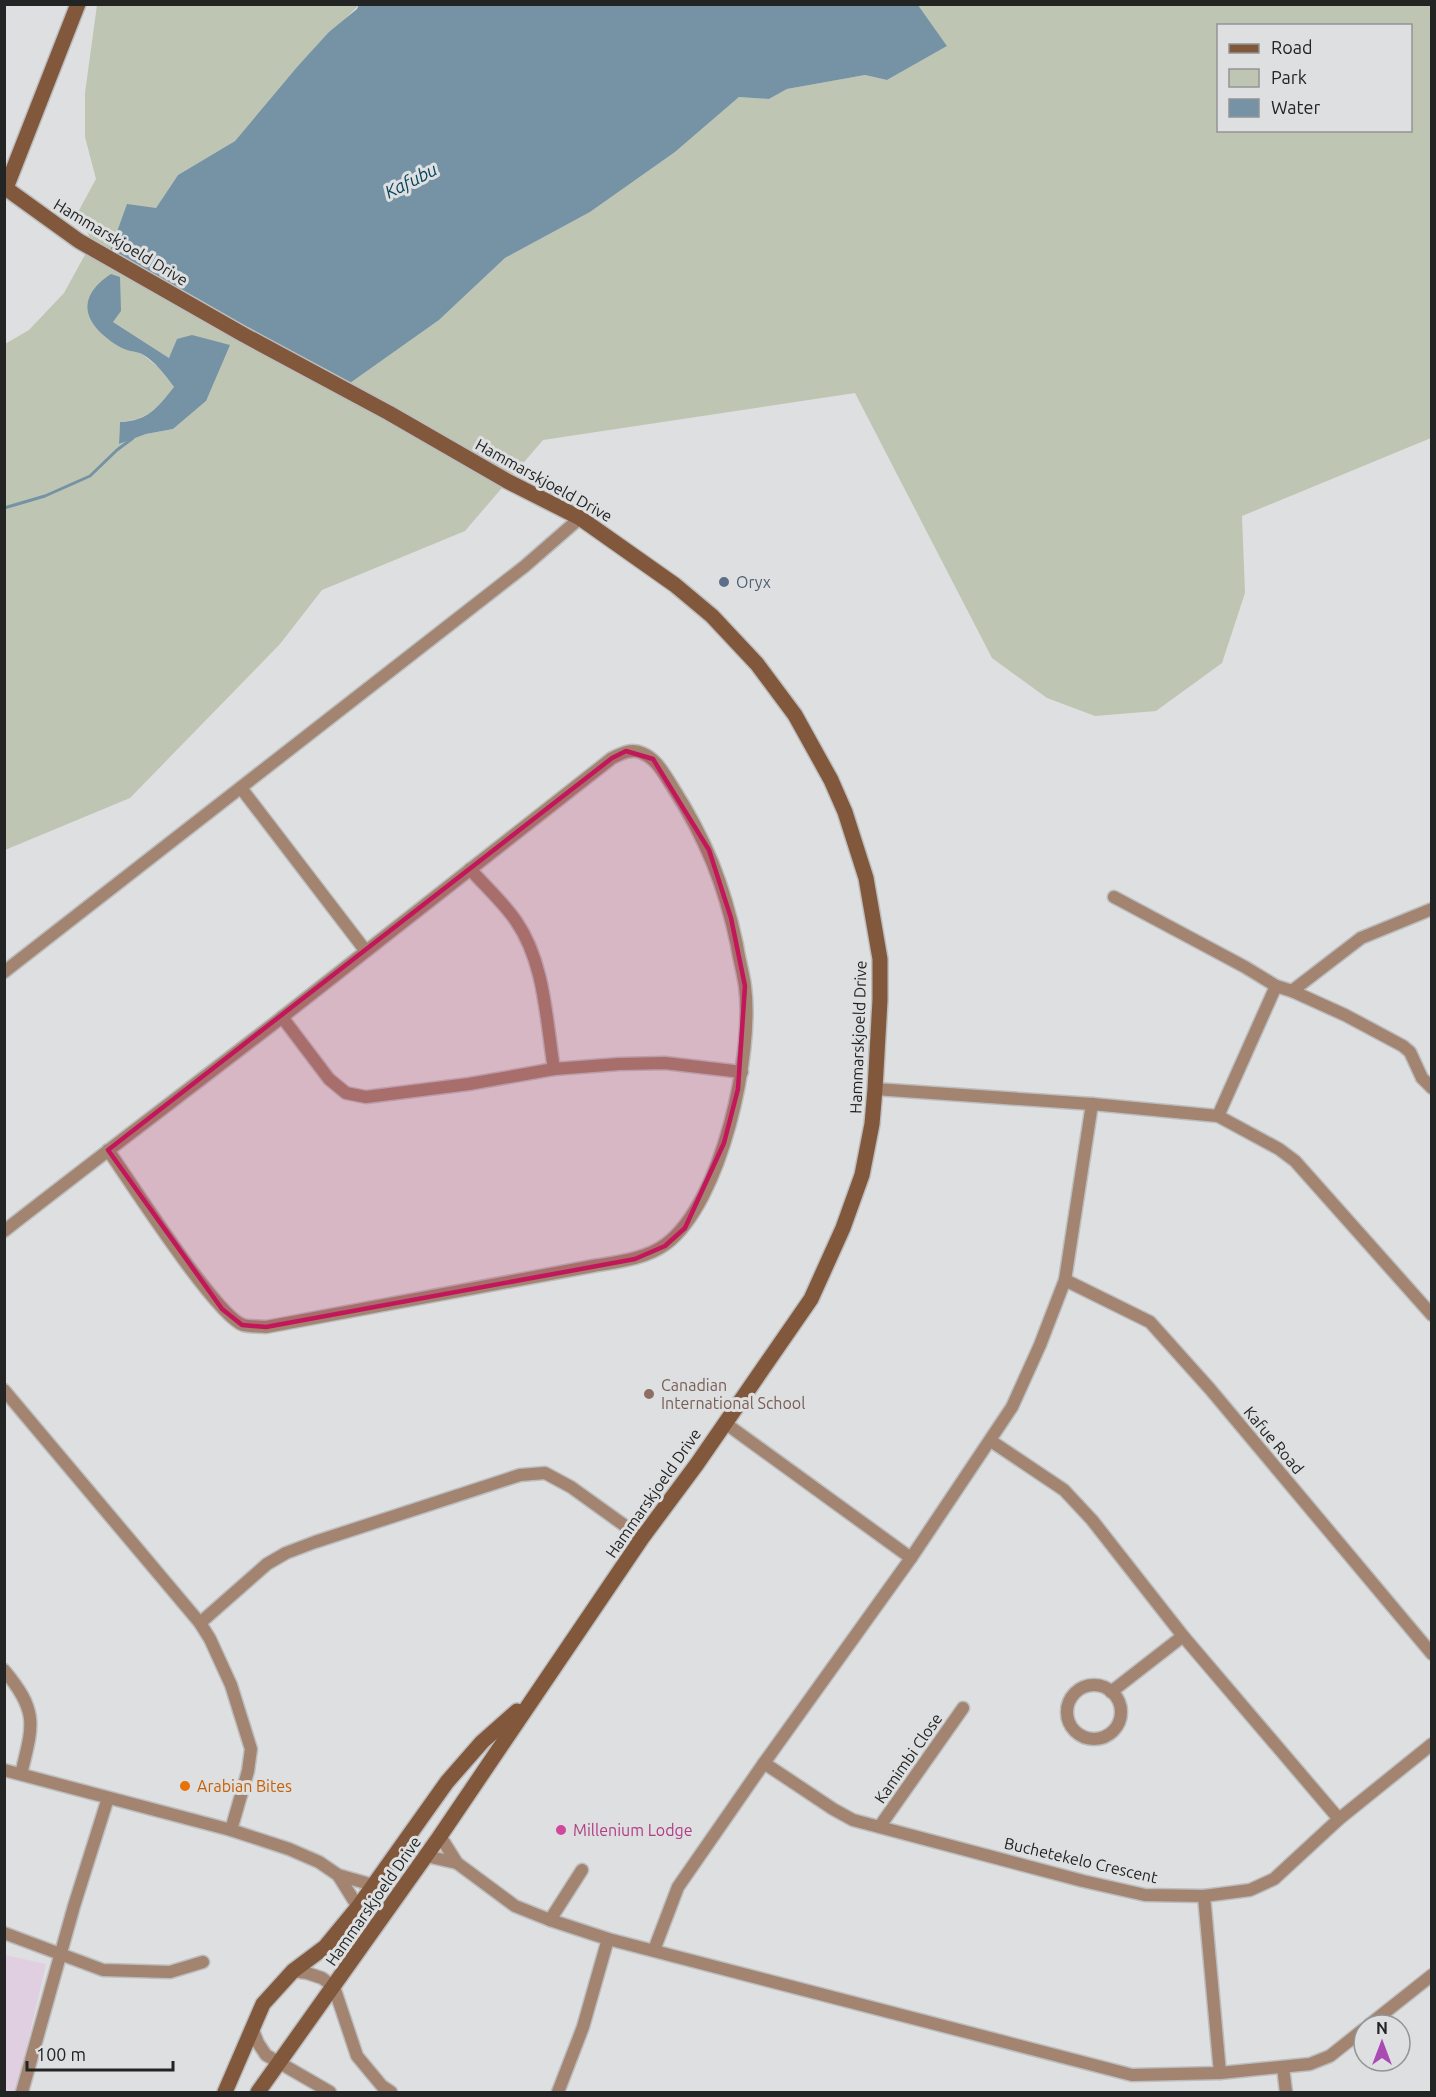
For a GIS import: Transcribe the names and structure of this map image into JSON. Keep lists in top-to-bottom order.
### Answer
{
  "streets": {
    "main road": ["Hammarskjoeld Drive"],
    "street": ["Kafue Road", "Kamimbi Close", "Buchetekelo Crescent"]
  },
  "crossings": [
    ["Kamimbi Close", "Buchetekelo Crescent"]
  ],
  "water": ["Kafubu"],
  "places": [
    "Oryx",
    "Canadian International School",
    "Arabian Bites",
    "Millenium Lodge"
  ],
  "legend": ["Road", "Park", "Water"],
  "scale_bar": "100 m",
  "north": "top"
}
